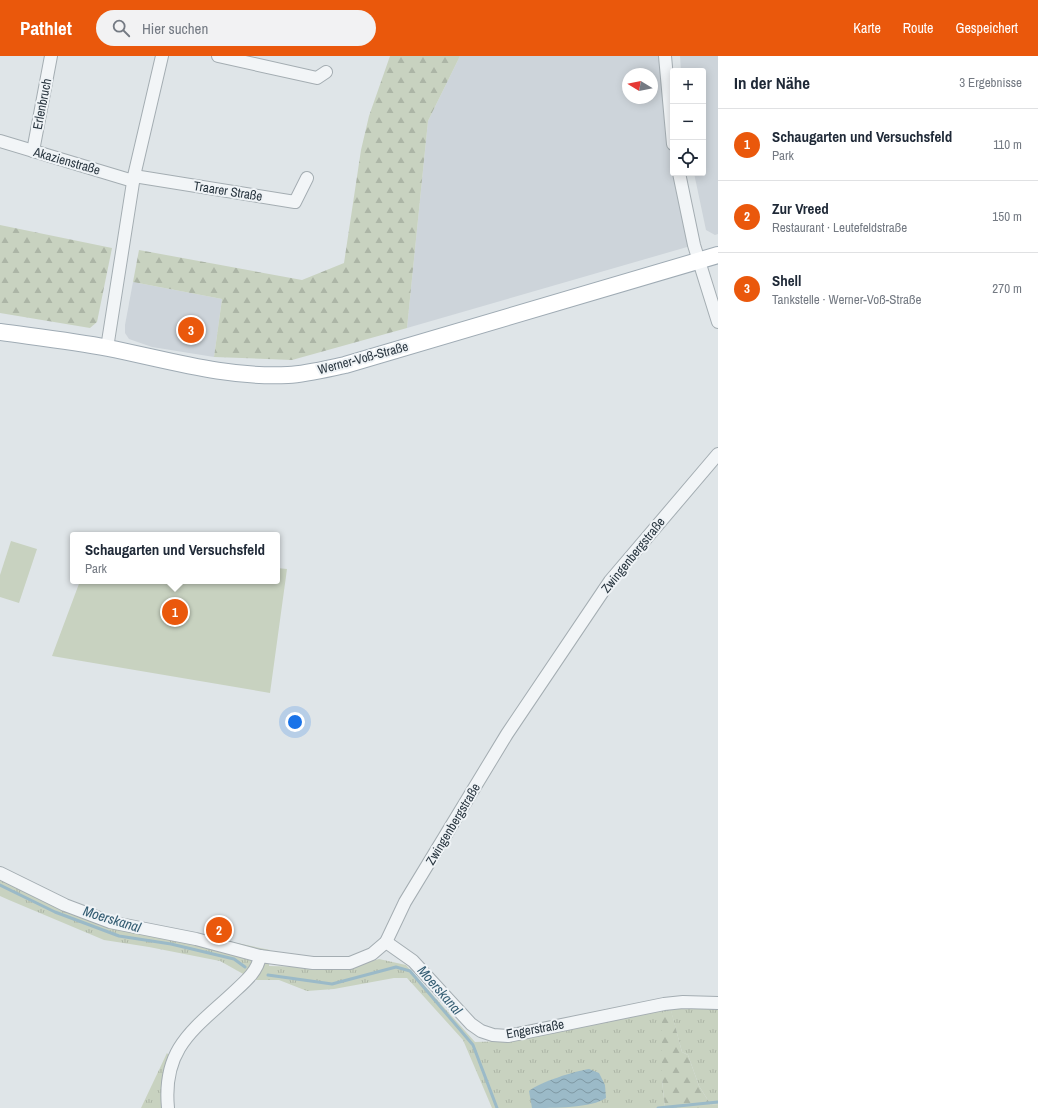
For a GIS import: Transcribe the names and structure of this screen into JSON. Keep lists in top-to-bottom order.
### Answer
{
  "streets": {
    "main road": ["Werner-Voß-Straße"],
    "street": [
      "Erlenbruch",
      "Akazienstraße",
      "Traarer Straße",
      "Zwingenbergstraße",
      "Engerstraße"
    ]
  },
  "crossings": [
    ["Erlenbruch", "Akazienstraße"],
    ["Akazienstraße", "Traarer Straße"],
    ["Zwingenbergstraße", "Engerstraße"]
  ],
  "water": ["Moerskanal"],
  "north": "left",
  "page": {
    "header": "Pathlet",
    "search": "Hier suchen",
    "nav": ["Karte", "Route", "Gespeichert"],
    "heading": ["In der Nähe", "3 Ergebnisse"],
    "map_buttons": ["+", "−"],
    "list": [
      {
        "mark": "1",
        "name": "Schaugarten und Versuchsfeld",
        "note": "Park",
        "value": "110 m"
      },
      {
        "mark": "2",
        "name": "Zur Vreed",
        "note": "Restaurant · Leutefeldstraße",
        "value": "150 m"
      },
      {
        "mark": "3",
        "name": "Shell",
        "note": "Tankstelle · Werner-Voß-Straße",
        "value": "270 m"
      }
    ],
    "pins": ["3", "1", "2"],
    "popup": ["Schaugarten und Versuchsfeld", "Park"]
  }
}
